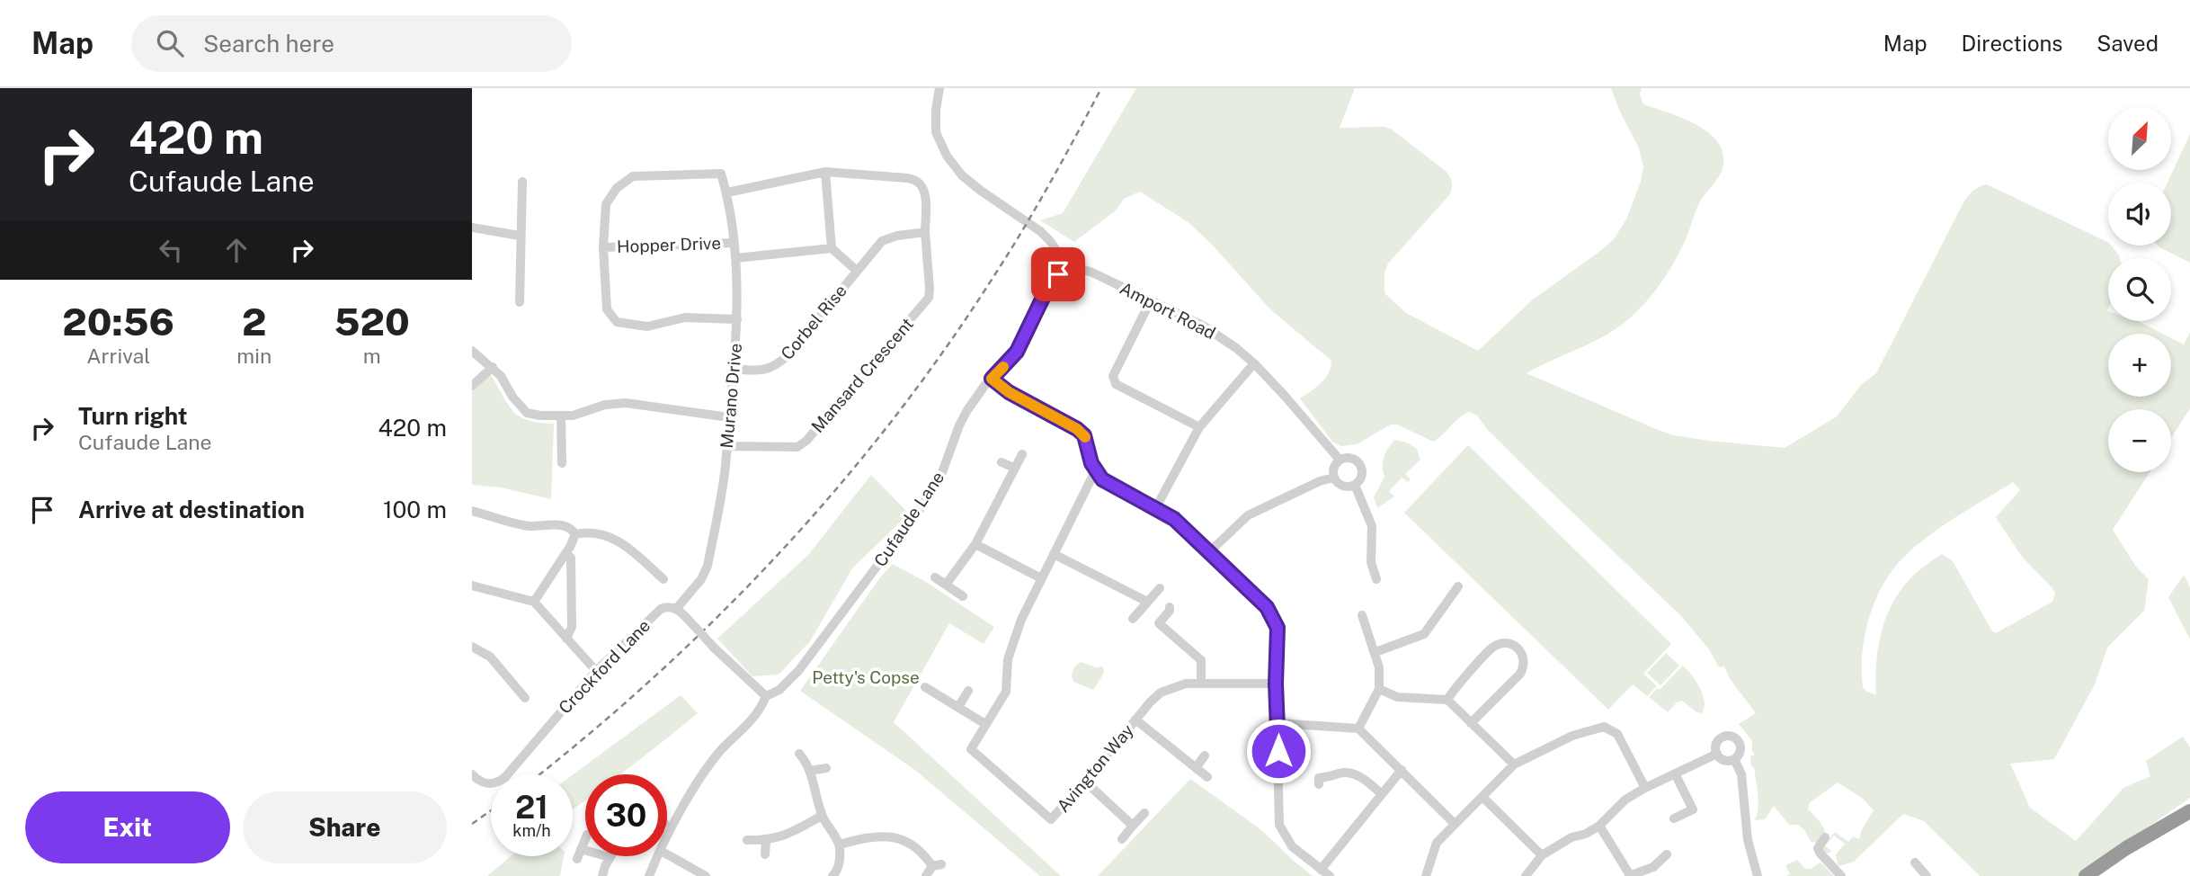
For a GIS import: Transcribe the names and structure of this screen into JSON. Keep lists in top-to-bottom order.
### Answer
{
  "streets": {
    "street": [
      "Hopper Drive",
      "Amport Road",
      "Corbel Rise",
      "Mansard Crescent",
      "Murano Drive",
      "Cufaude Lane",
      "Crockford Lane",
      "Avington Way"
    ]
  },
  "crossings": [
    ["Hopper Drive", "Murano Drive"],
    ["Amport Road", "Cufaude Lane"],
    ["Corbel Rise", "Murano Drive"],
    ["Mansard Crescent", "Murano Drive"],
    ["Murano Drive", "Crockford Lane"]
  ],
  "parks": ["Petty's Copse"],
  "north": "top right",
  "page": {
    "header": "Map",
    "search": "Search here",
    "nav": ["Map", "Directions", "Saved"],
    "turn": ["420 m", "Cufaude Lane"],
    "map_buttons": ["+", "−"],
    "eta": [
      "20:56",
      "Arrival",
      "2",
      "min",
      "520",
      "m"
    ],
    "list": [
      {
        "name": "Turn right",
        "note": "Cufaude Lane",
        "value": "420 m"
      },
      {
        "name": "Arrive at destination",
        "value": "100 m"
      }
    ],
    "speed": "21 km/h",
    "limit": "30",
    "buttons": ["Exit", "Share"]
  }
}
